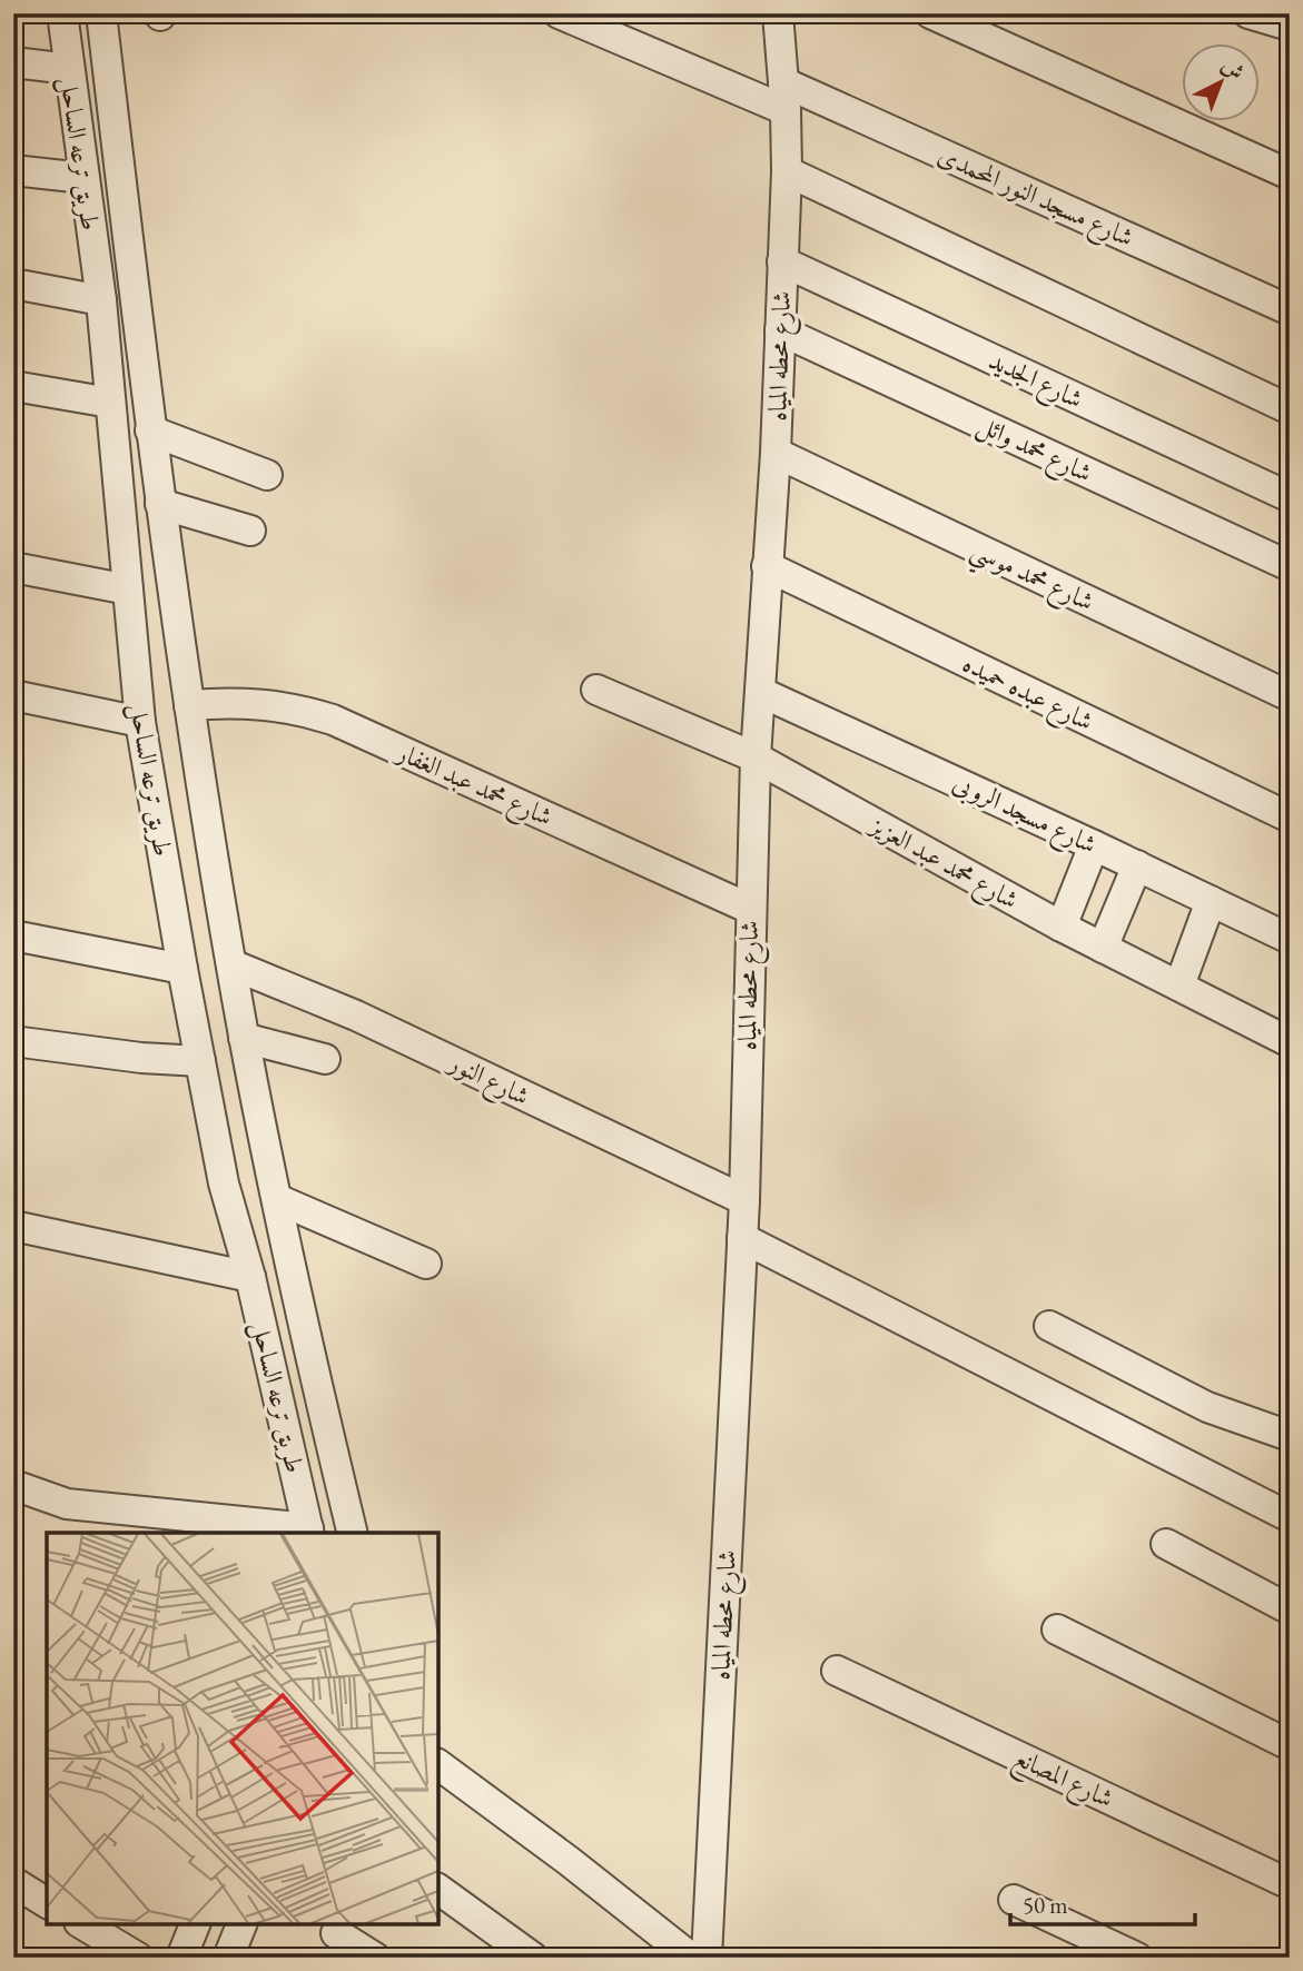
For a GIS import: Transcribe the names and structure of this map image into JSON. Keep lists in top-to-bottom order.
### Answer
{
  "streets": {
    "street": [
      "طريق ترعه الساحل",
      "شارع مسجد النور المحمدى",
      "شارع محطه المياه",
      "شارع الجديد",
      "شارع محمد وائل",
      "شارع محمد موسي",
      "شارع عبده حميده",
      "شارع محمد عبد الغفار",
      "شارع مسجد الروبى",
      "شارع محمد عبد العزيز",
      "شارع النور",
      "شارع المصانع"
    ]
  },
  "crossings": [
    ["طريق ترعه الساحل", "شارع محمد عبد الغفار"],
    ["طريق ترعه الساحل", "شارع النور"],
    ["شارع مسجد النور المحمدى", "شارع محطه المياه"],
    ["شارع محطه المياه", "شارع الجديد"],
    ["شارع محطه المياه", "شارع محمد وائل"],
    ["شارع محطه المياه", "شارع محمد موسي"],
    ["شارع محطه المياه", "شارع عبده حميده"],
    ["شارع محطه المياه", "شارع محمد عبد الغفار"],
    ["شارع محطه المياه", "شارع مسجد الروبى"],
    ["شارع محطه المياه", "شارع محمد عبد العزيز"],
    ["شارع محطه المياه", "شارع النور"]
  ],
  "scale_bar": "50 m",
  "north": "top right"
}
